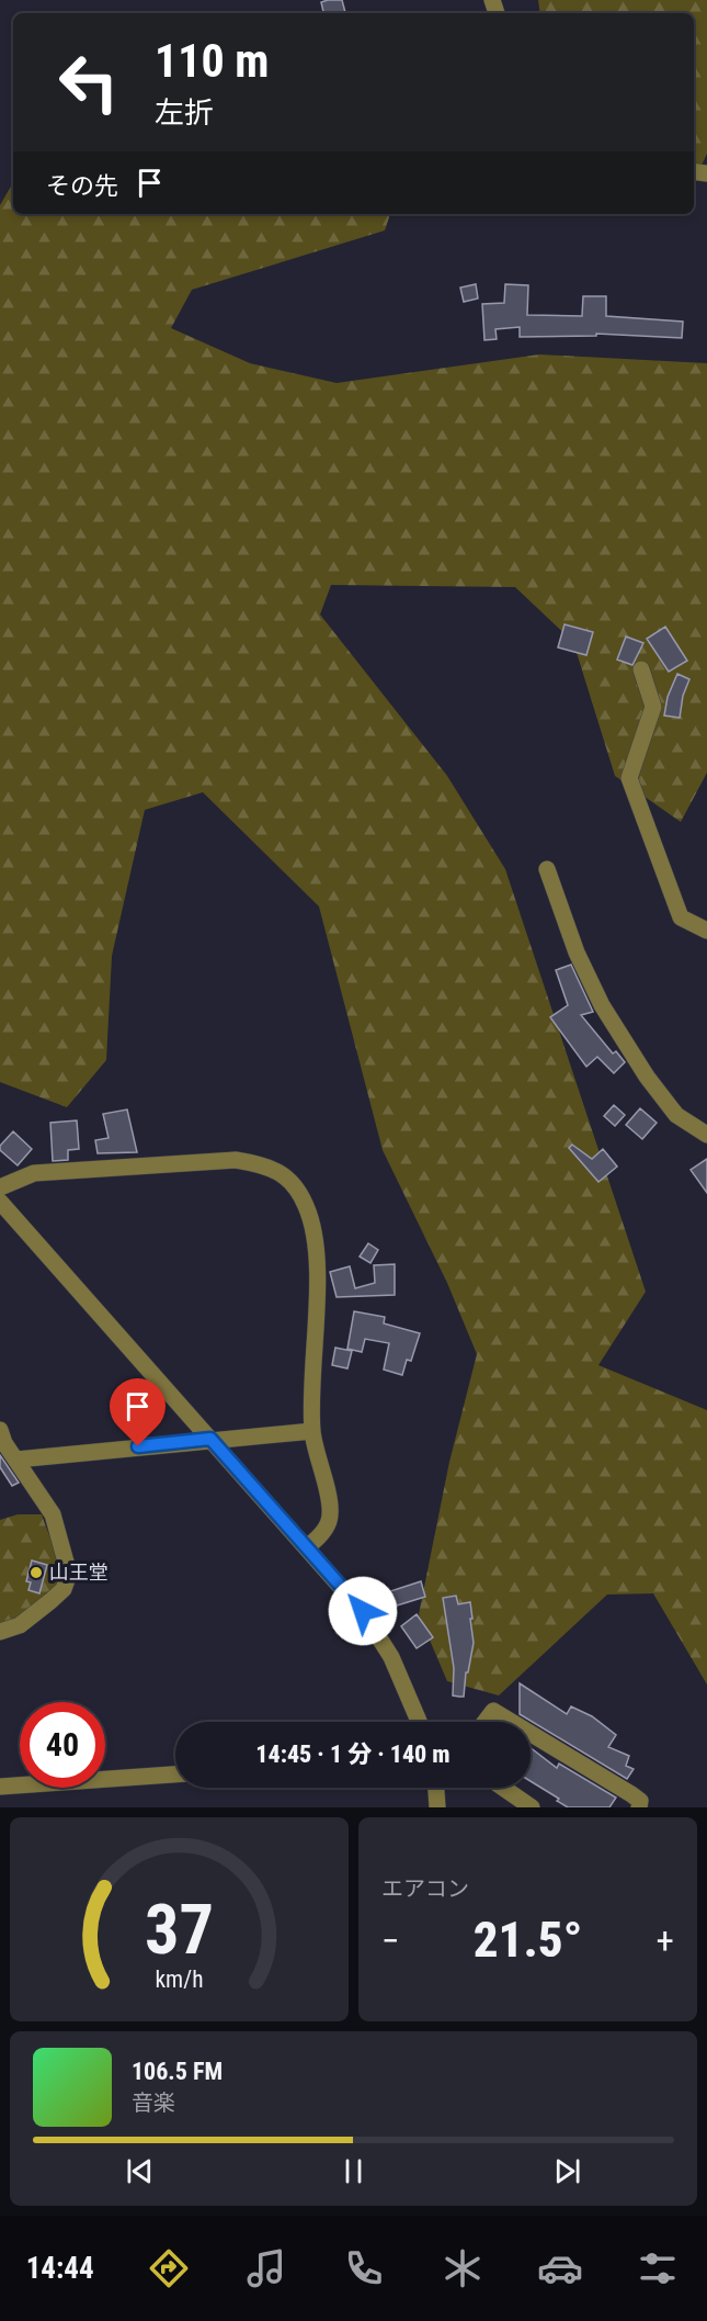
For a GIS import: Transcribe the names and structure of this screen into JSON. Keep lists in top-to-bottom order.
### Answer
{
  "places": ["山王堂"],
  "page": {
    "turn": ["110 m", "左折"],
    "then": "その先",
    "limit": "40",
    "trip": "14:45 · 1 分 · 140 m",
    "tile": "エアコン",
    "heat": ["−", "21.5°", "+"],
    "song": ["106.5 FM", "音楽"],
    "tabs": "14:44",
    "gauge": ["37", "km/h"]
  }
}
